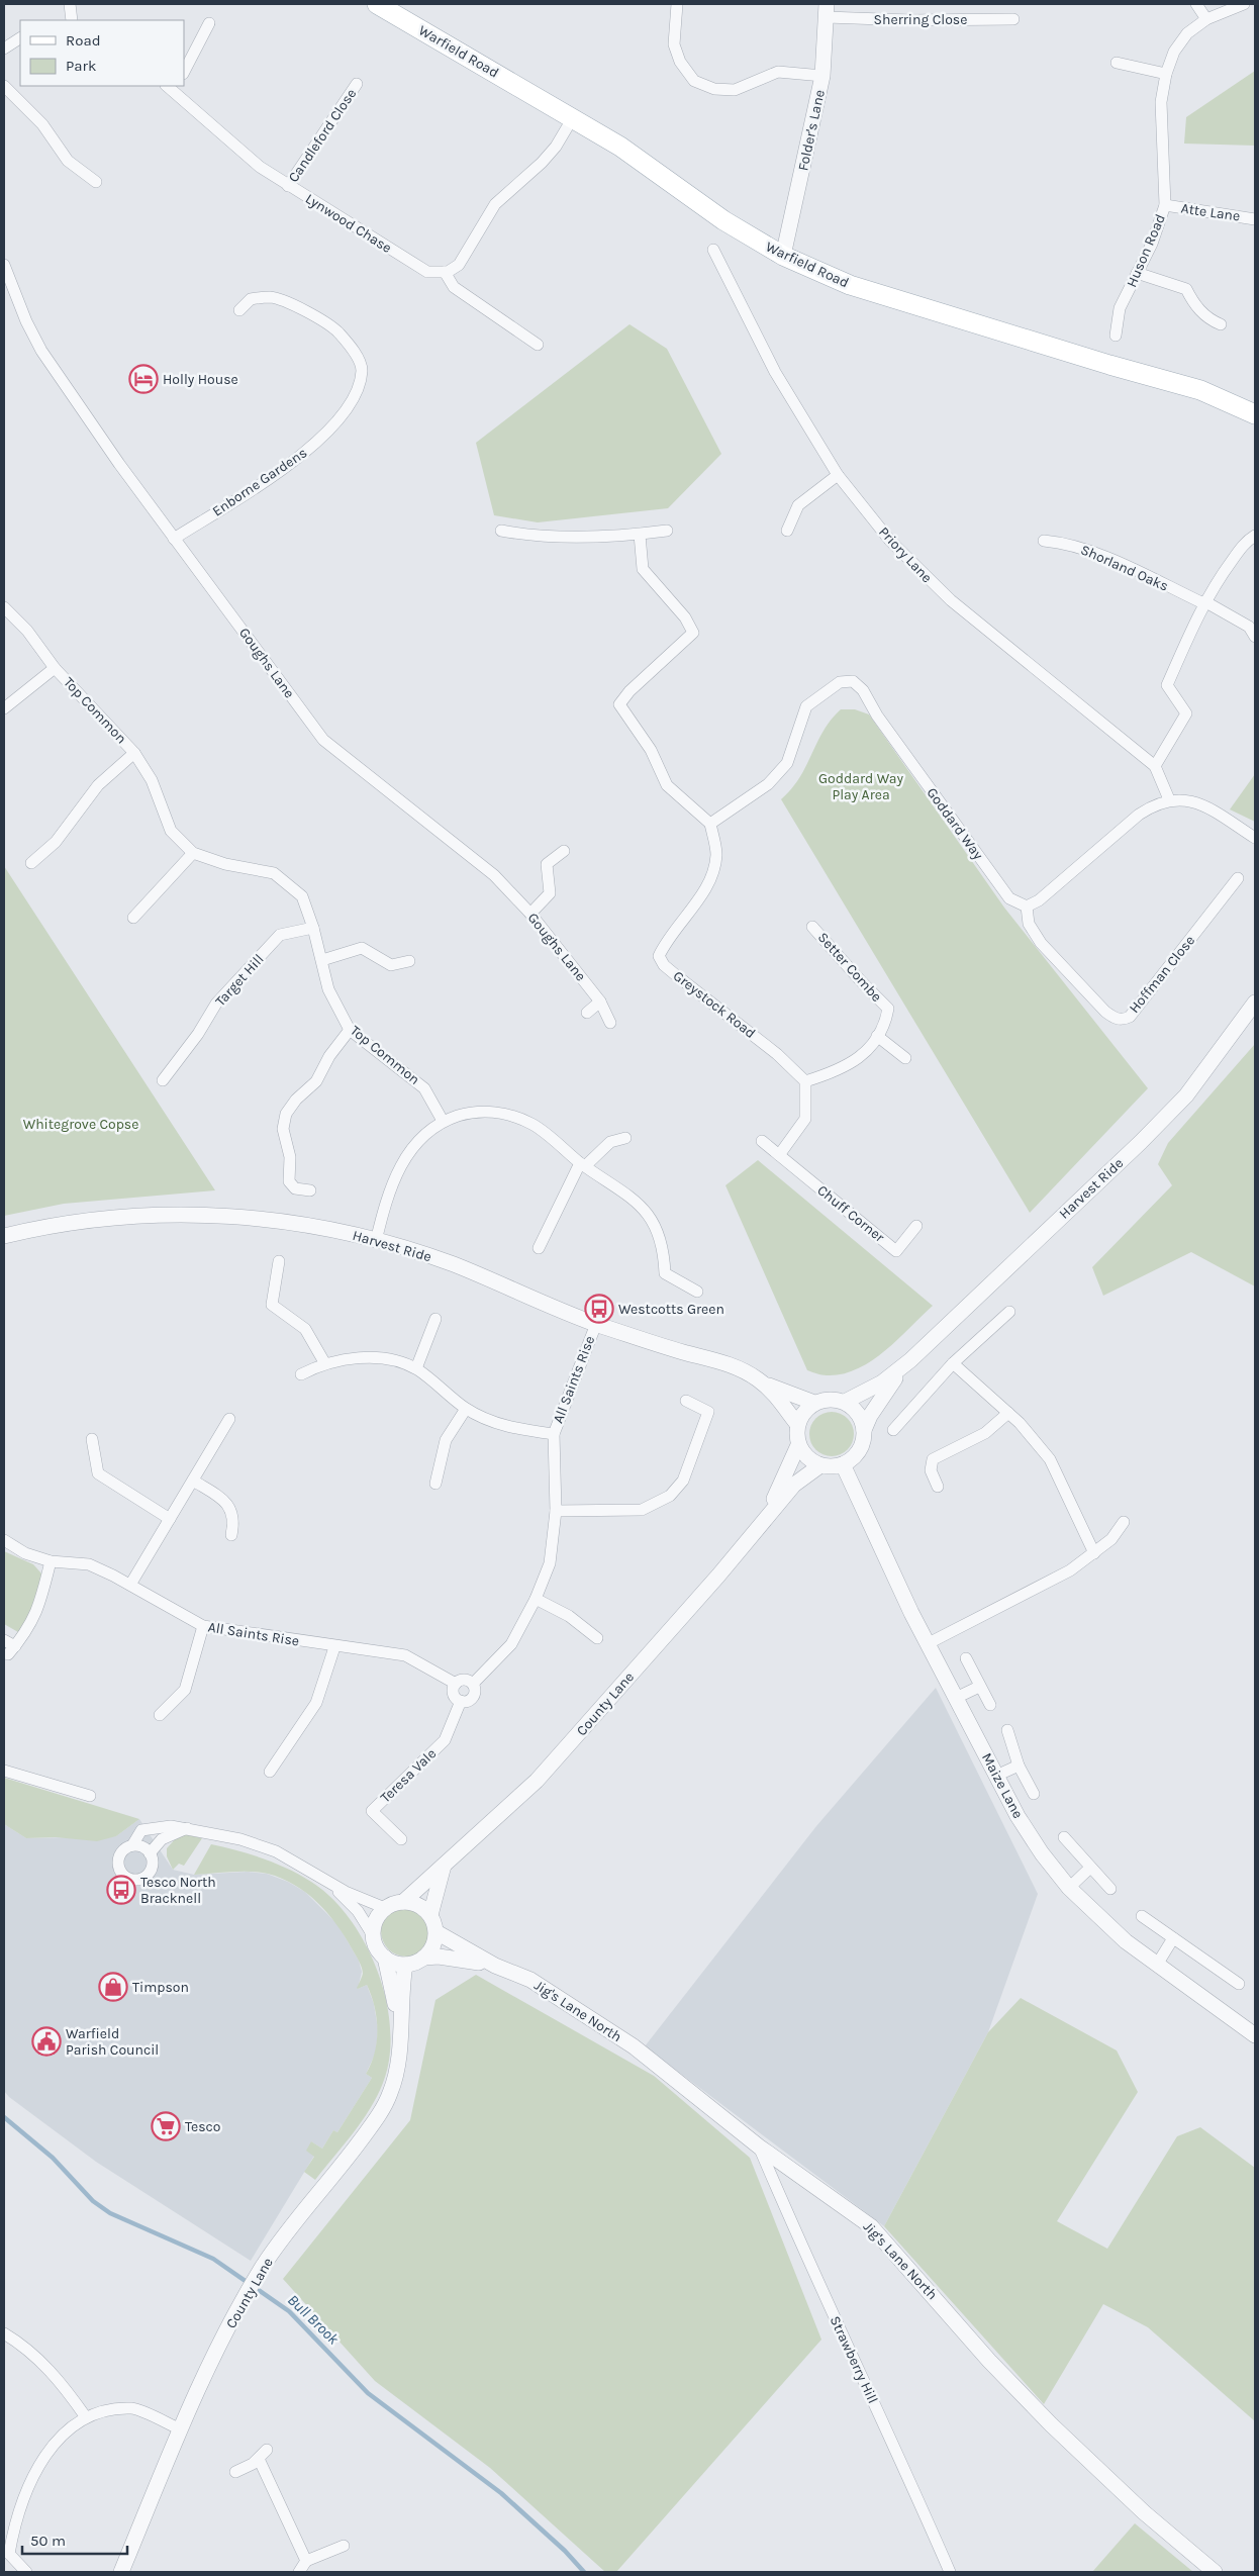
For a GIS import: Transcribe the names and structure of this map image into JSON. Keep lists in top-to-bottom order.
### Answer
{
  "streets": {
    "main road": ["Warfield Road"],
    "street": [
      "Sherring Close",
      "Folder's Lane",
      "Candleford Close",
      "Atte Lane",
      "Lynwood Chase",
      "Huson Road",
      "Enborne Gardens",
      "Priory Lane",
      "Shorland Oaks",
      "Goughs Lane",
      "Top Common",
      "Goddard Way",
      "Setter Combe",
      "Hoffman Close",
      "Target Hill",
      "Greystock Road",
      "Harvest Ride",
      "Chuff Corner",
      "All Saints Rise",
      "County Lane",
      "Teresa Vale",
      "Maize Lane",
      "Jig's Lane North",
      "Strawberry Hill"
    ]
  },
  "crossings": [
    ["Sherring Close", "Folder's Lane"],
    ["Warfield Road", "Folder's Lane"],
    ["Candleford Close", "Lynwood Chase"],
    ["Atte Lane", "Huson Road"],
    ["Enborne Gardens", "Goughs Lane"],
    ["Top Common", "Target Hill"],
    ["Goddard Way", "Hoffman Close"],
    ["Goddard Way", "Greystock Road"],
    ["Setter Combe", "Greystock Road"],
    ["Harvest Ride", "All Saints Rise"],
    ["Harvest Ride", "County Lane"],
    ["Harvest Ride", "Maize Lane"],
    ["All Saints Rise", "Teresa Vale"],
    ["County Lane", "Maize Lane"],
    ["County Lane", "Jig's Lane North"],
    ["Jig's Lane North", "Strawberry Hill"]
  ],
  "water": ["Bull Brook"],
  "parks": ["Goddard Way Play Area", "Whitegrove Copse"],
  "places": {
    "hotel": ["Holly House"],
    "bus stop": ["Westcotts Green", "Tesco North Bracknell"],
    "shop": ["Timpson"],
    "public building": ["Warfield Parish Council"],
    "supermarket": ["Tesco"]
  },
  "legend": ["Road", "Park"],
  "scale_bar": "50 m"
}
